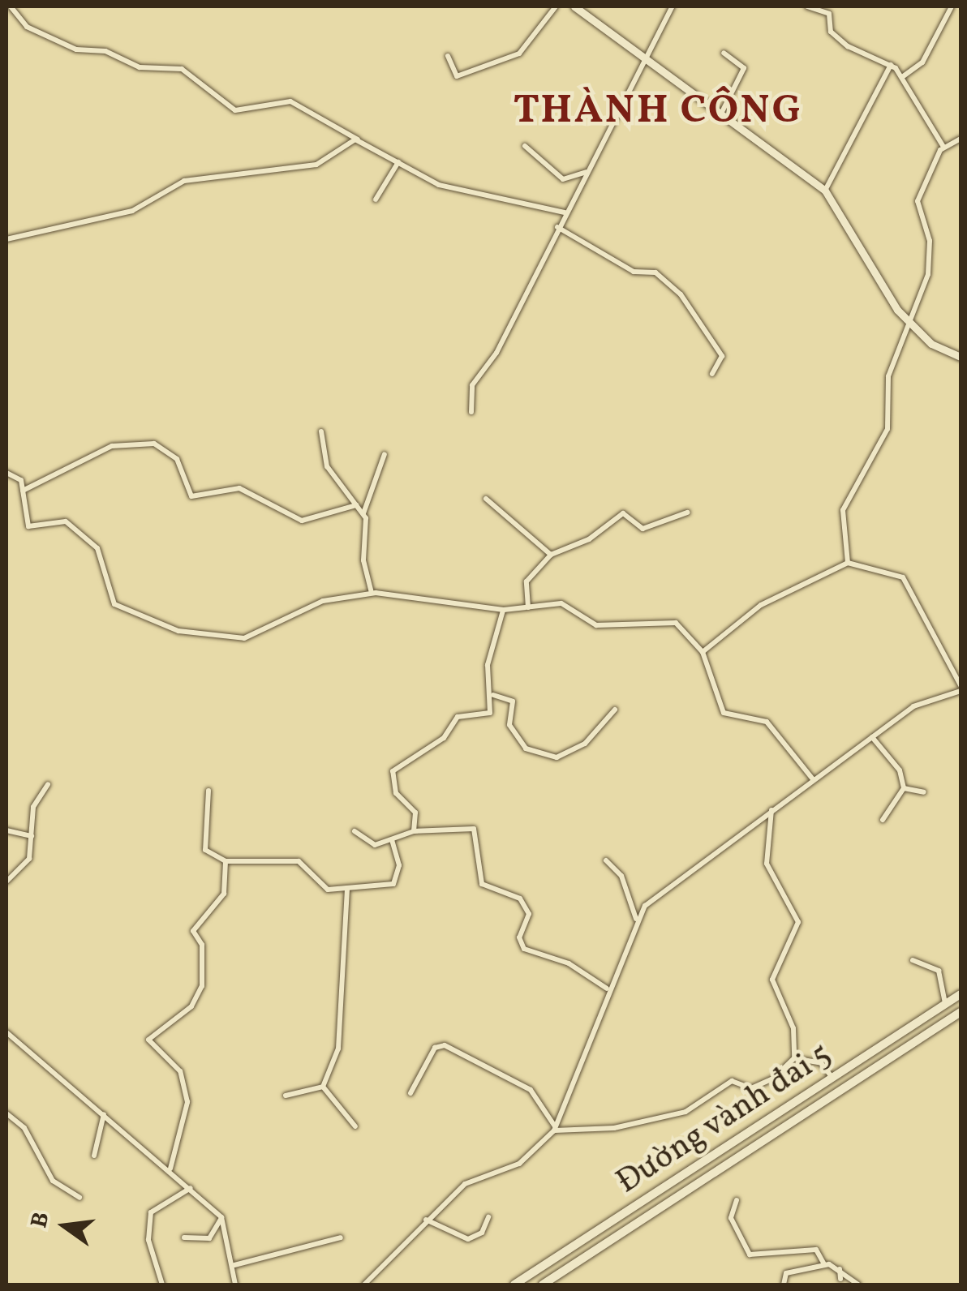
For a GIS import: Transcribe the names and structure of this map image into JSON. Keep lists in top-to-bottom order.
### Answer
{
  "streets": {
    "main road": ["Đường vành đai 5"]
  },
  "districts": ["THÀNH CÔNG"],
  "north": "left"
}
